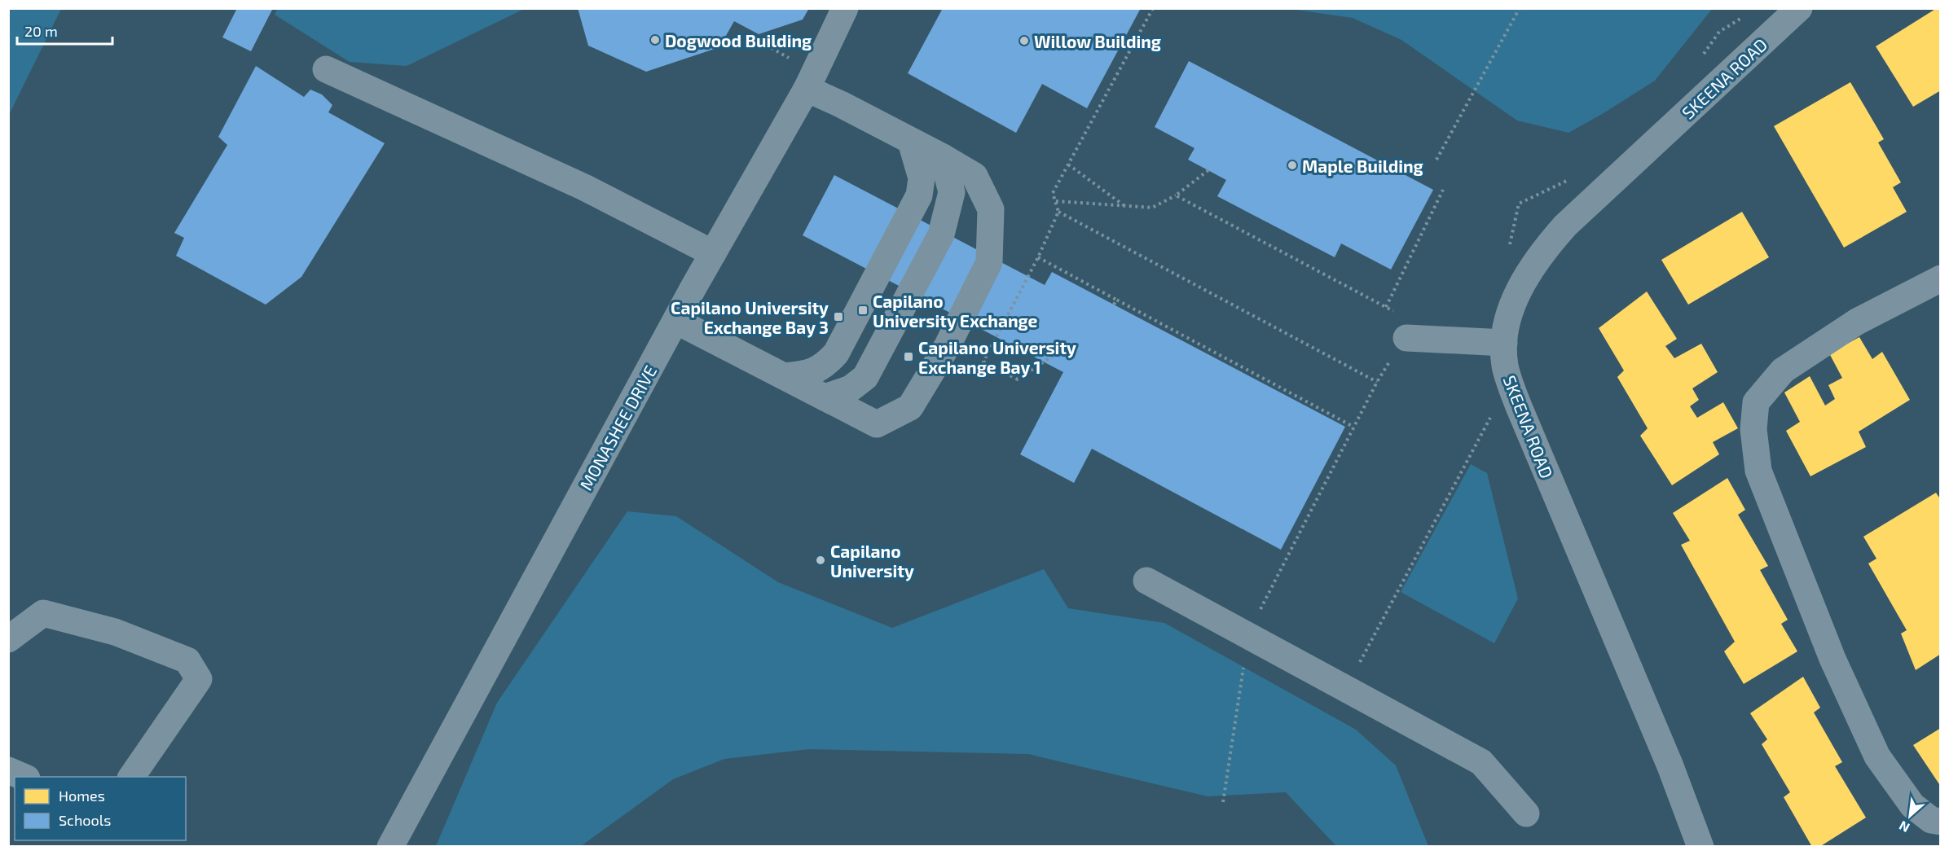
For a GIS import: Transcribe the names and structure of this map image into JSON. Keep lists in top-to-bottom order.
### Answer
{
  "streets": {
    "street": ["SKEENA ROAD", "MONASHEE DRIVE"]
  },
  "places": {
    "other": [
      "Dogwood Building",
      "Willow Building",
      "Maple Building",
      "Capilano University"
    ],
    "transit": ["Capilano University Exchange", "Capilano University Exchange Bay 3", "Capilano University Exchange Bay 1"]
  },
  "legend": ["Homes", "Schools"],
  "scale_bar": "20 m",
  "north": "bottom left"
}
